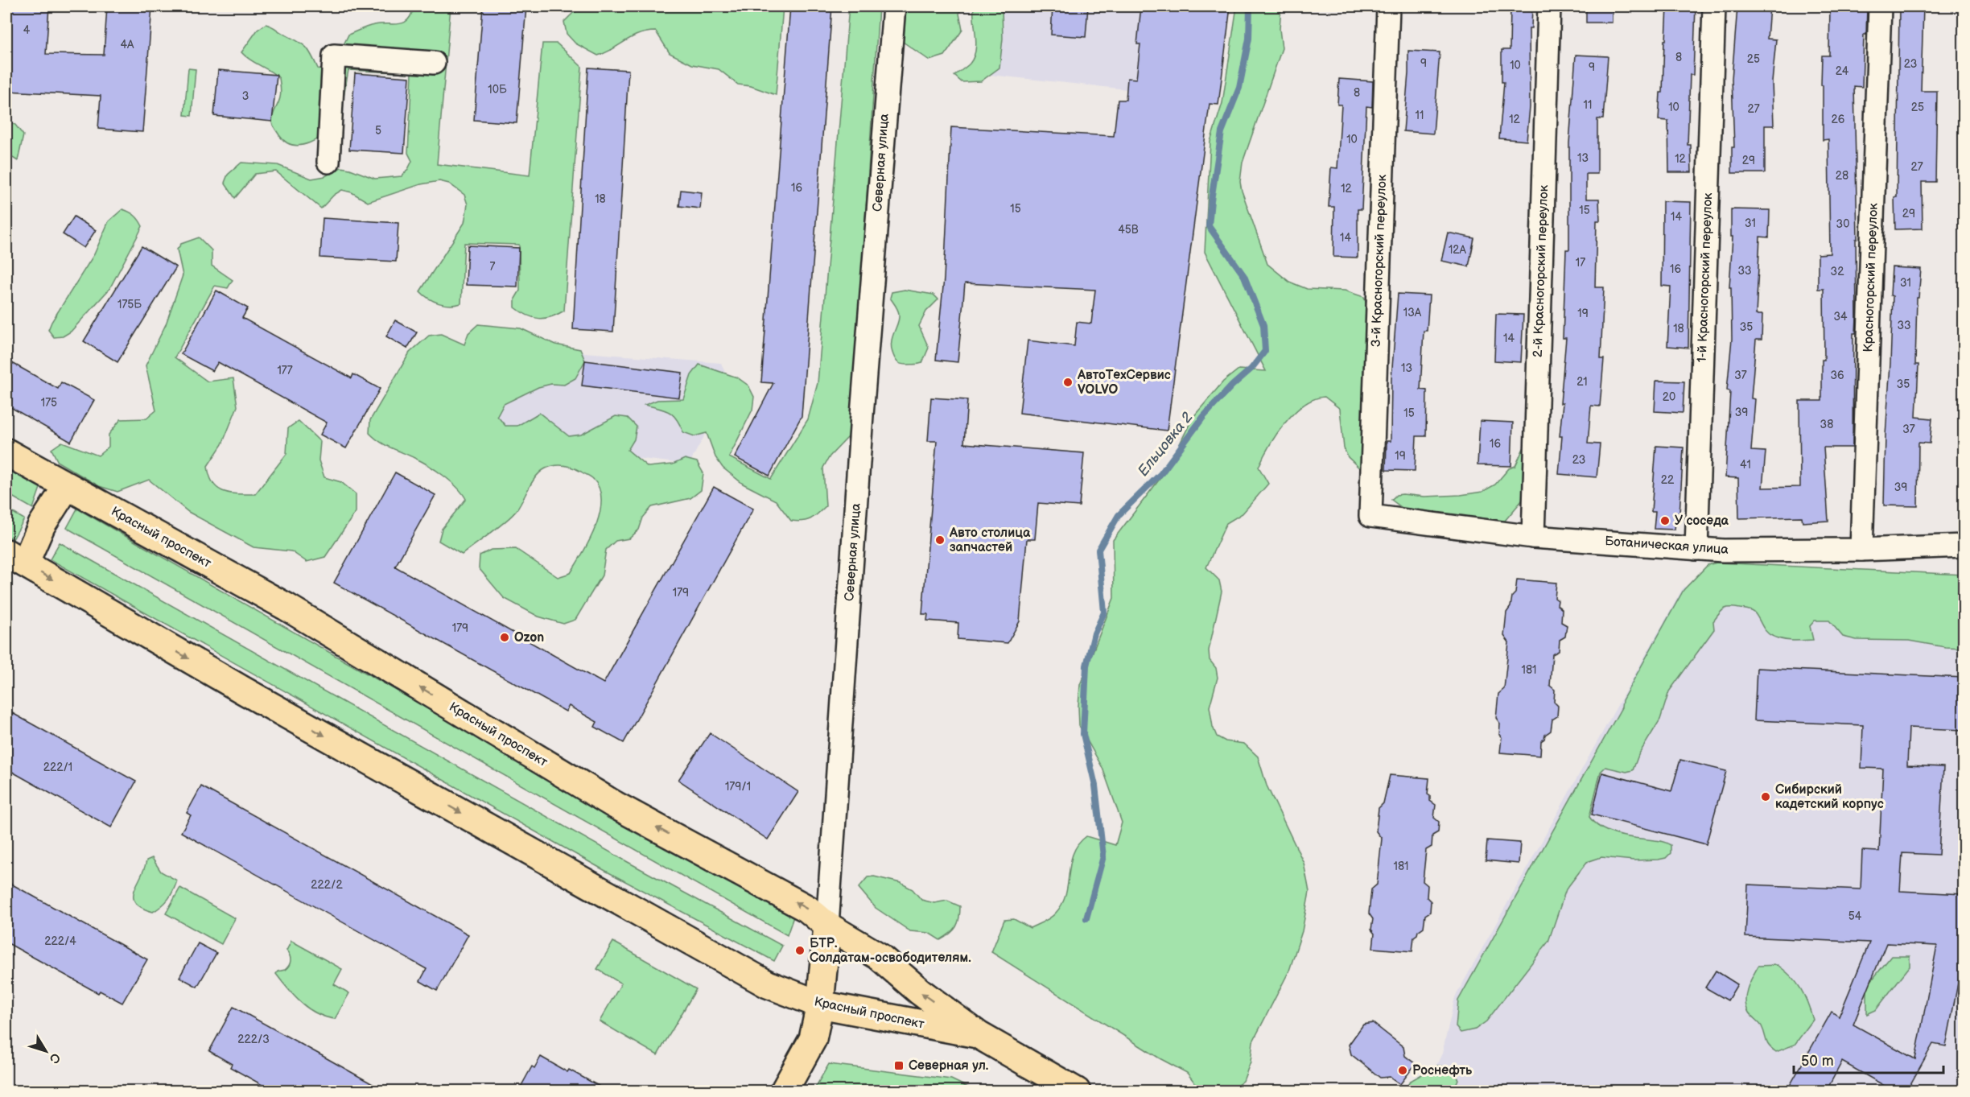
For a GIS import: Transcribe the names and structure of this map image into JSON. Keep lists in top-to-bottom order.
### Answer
{
  "streets": {
    "main road": ["Северная улица", "Красный проспект"],
    "street": [
      "3-й Красногорский переулок",
      "2-й Красногорский переулок",
      "1-й Красногорский переулок",
      "Красногорский переулок",
      "Ботаническая улица"
    ]
  },
  "crossings": [
    ["Северная улица", "Красный проспект"],
    ["3-й Красногорский переулок", "Ботаническая улица"],
    ["2-й Красногорский переулок", "Ботаническая улица"],
    ["1-й Красногорский переулок", "Ботаническая улица"],
    ["Красногорский переулок", "Ботаническая улица"]
  ],
  "water": ["Ельцовка 2"],
  "places": {
    "other": [
      "АвтоТехСервис VOLVO",
      "У соседа",
      "Авто столица запчастей",
      "Ozon",
      "Сибирский кадетский корпус",
      "БТР. Солдатам-освободителям.",
      "Роснефть"
    ],
    "transit": ["Северная ул."]
  },
  "house_numbers": [
    "4",
    "4А",
    "8",
    "25",
    "9",
    "23",
    "10",
    "9",
    "24",
    "10Б",
    "8",
    "3",
    "11",
    "10",
    "25",
    "27",
    "11",
    "12",
    "26",
    "5",
    "10",
    "13",
    "12",
    "29",
    "27",
    "28",
    "16",
    "12",
    "18",
    "15",
    "15",
    "29",
    "14",
    "31",
    "30",
    "45В",
    "14",
    "12А",
    "17",
    "7",
    "16",
    "33",
    "32",
    "31",
    "175Б",
    "13А",
    "19",
    "34",
    "33",
    "35",
    "18",
    "14",
    "13",
    "177",
    "37",
    "36",
    "21",
    "35",
    "20",
    "175",
    "39",
    "15",
    "38",
    "37",
    "16",
    "19",
    "23",
    "41",
    "22",
    "39",
    "179",
    "179",
    "181",
    "222/1",
    "179/1",
    "181",
    "222/2",
    "54",
    "222/4",
    "222/3"
  ],
  "scale_bar": "50 m",
  "north": "bottom right"
}
